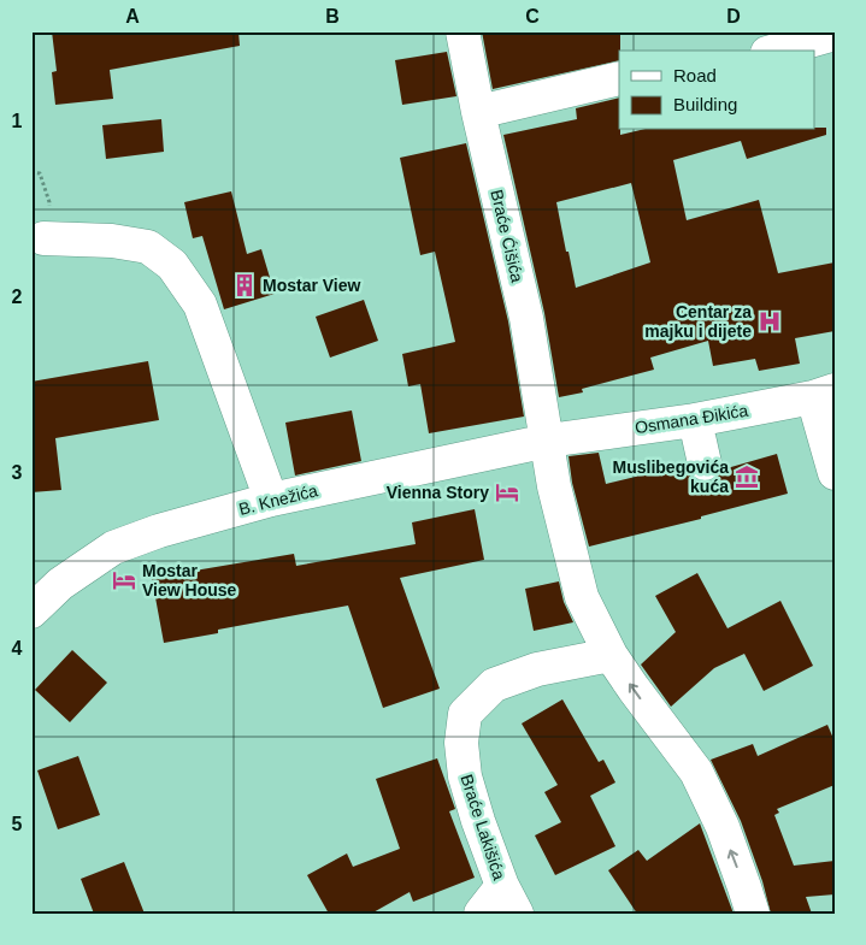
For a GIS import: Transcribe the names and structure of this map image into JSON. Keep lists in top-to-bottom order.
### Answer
{
  "streets": {
    "street": [
      "Braće Ćišića",
      "Osmana Đikića",
      "B. Knežića",
      "Braće Lakišića"
    ]
  },
  "crossings": [
    ["Braće Ćišića", "Osmana Đikića"],
    ["Braće Ćišića", "B. Knežića"],
    ["Osmana Đikića", "B. Knežića"]
  ],
  "places": {
    "building": ["Mostar View"],
    "hospital": ["Centar za majku i dijete"],
    "museum": ["Muslibegovića kuća"],
    "hotel": ["Vienna Story", "Mostar View House"]
  },
  "legend": ["Road", "Building"],
  "grid": {
    "columns": [
      "A",
      "B",
      "C",
      "D"
    ],
    "rows": [
      "1",
      "2",
      "3",
      "4",
      "5"
    ]
  }
}
